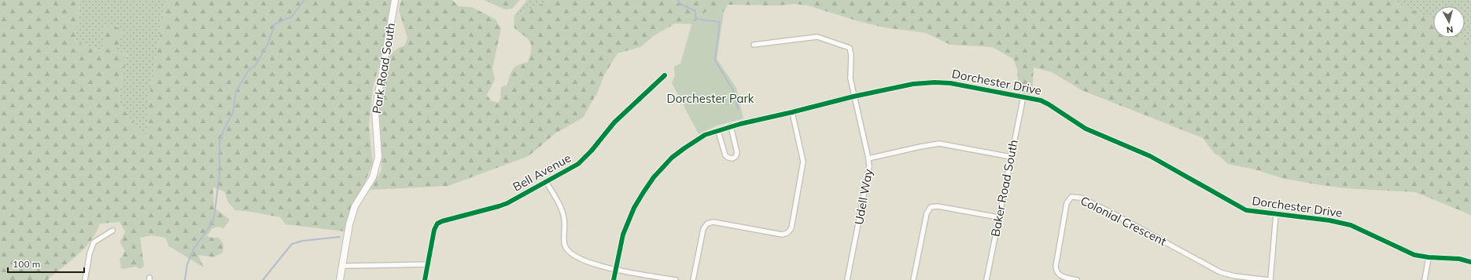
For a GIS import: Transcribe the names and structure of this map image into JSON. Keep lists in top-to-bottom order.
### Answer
{
  "streets": {
    "main road": ["Park Road South"],
    "street": [
      "Dorchester Drive",
      "Bell Avenue",
      "Baker Road South",
      "Udell Way",
      "Colonial Crescent"
    ]
  },
  "crossings": [
    ["Dorchester Drive", "Baker Road South"],
    ["Dorchester Drive", "Udell Way"]
  ],
  "parks": ["Dorchester Park"],
  "scale_bar": "100 m",
  "north": "bottom"
}
